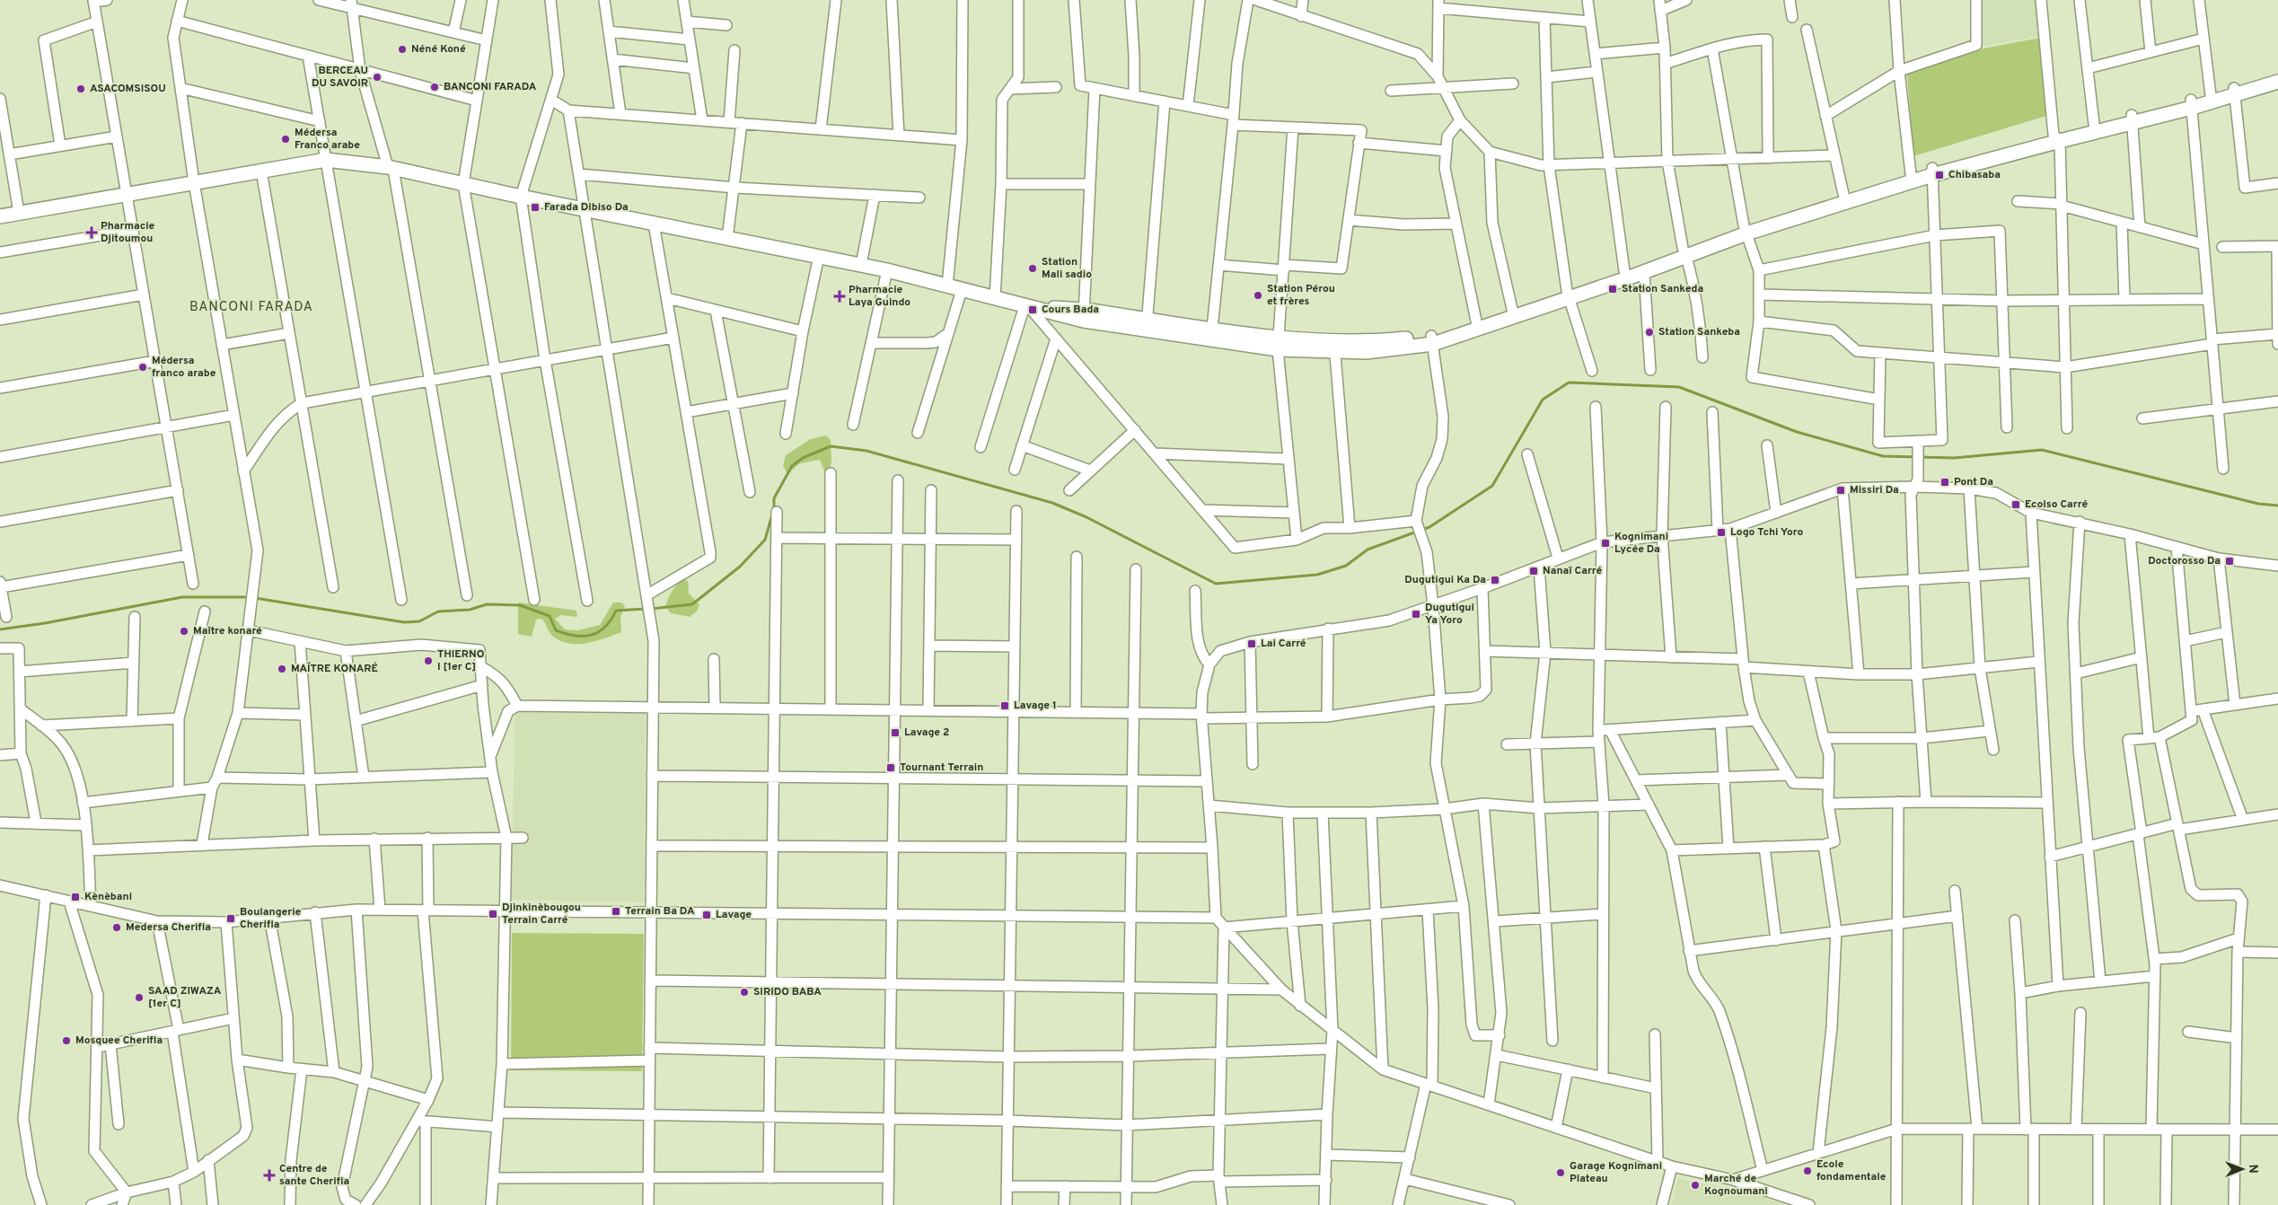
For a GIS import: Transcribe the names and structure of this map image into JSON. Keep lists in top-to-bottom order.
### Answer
{
  "districts": ["BANCONI FARADA"],
  "places": {
    "other": [
      "Néné Koné",
      "BERCEAU DU SAVOIR",
      "BANCONI FARADA",
      "ASACOMSISOU",
      "Médersa Franco arabe",
      "Station Mali sadio",
      "Station Pérou et frères",
      "Station Sankeba",
      "Médersa franco arabe",
      "Maître konaré",
      "THIERNO I [1er C]",
      "MAÎTRE KONARÉ",
      "Medersa Cherifla",
      "SIRIDO BABA",
      "SAAD ZIWAZA [1er C]",
      "Mosquee Cherifla",
      "Ecole fondamentale",
      "Garage Kognimani Plateau",
      "Marché de Kognoumani"
    ],
    "transit": [
      "Chibasaba",
      "Farada Dibiso Da",
      "Station Sankeda",
      "Cours Bada",
      "Pont Da",
      "Missiri Da",
      "Ecolso Carré",
      "Logo Tchi Yoro",
      "Kognimani Lycée Da",
      "Doctorosso Da",
      "Nanaï Carré",
      "Dugutigui Ka Da",
      "Dugutigui Ya Yoro",
      "Lai Carré",
      "Lavage 1",
      "Lavage 2",
      "Tournant Terrain",
      "Kènèbani",
      "Terrain Ba DA",
      "Djinkinèbougou Terrain Carré",
      "Lavage",
      "Boulangerie Cherifla"
    ],
    "health": ["Pharmacie Djitoumou", "Pharmacie Laya Guindo", "Centre de sante Cherifla"]
  },
  "north": "right"
}
